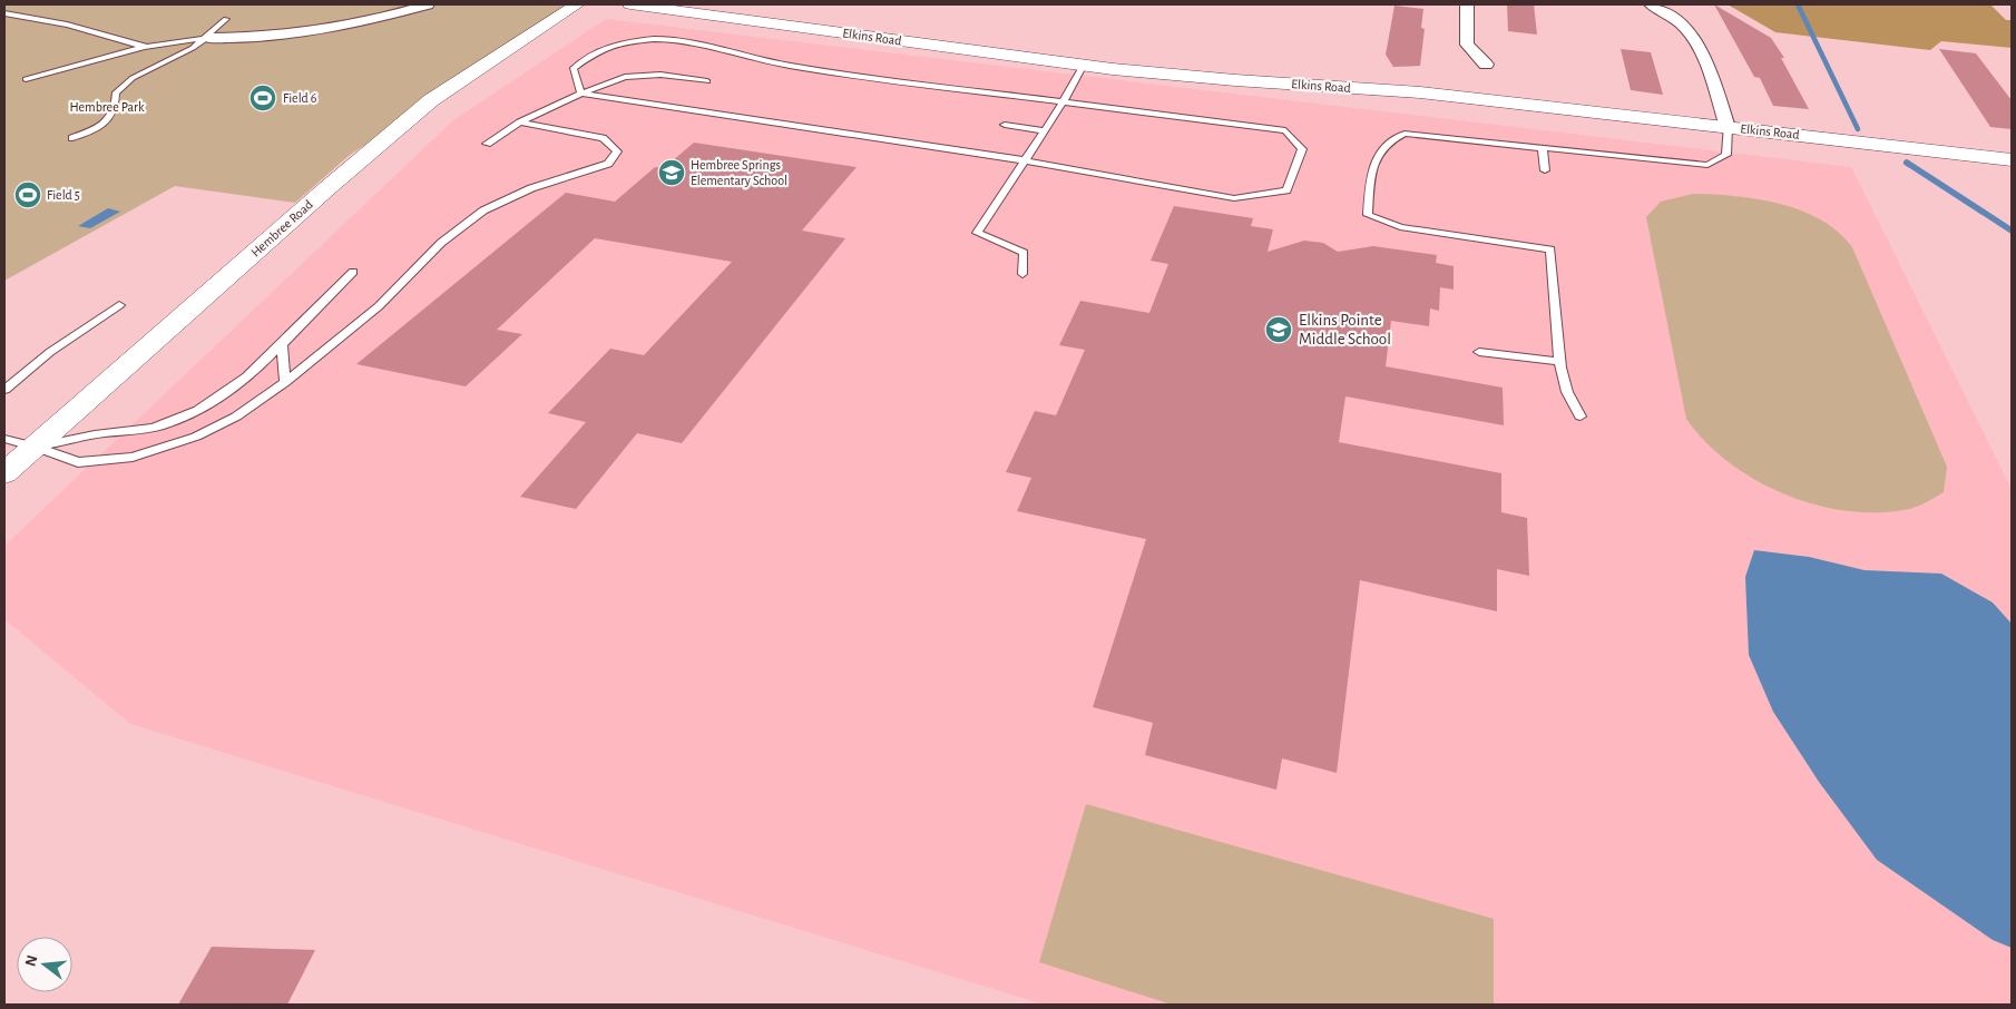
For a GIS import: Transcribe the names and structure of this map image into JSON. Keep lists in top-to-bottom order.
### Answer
{
  "streets": {
    "street": ["Elkins Road", "Hembree Road"]
  },
  "parks": ["Hembree Park"],
  "places": {
    "sports": ["Field 6", "Field 5"],
    "school or university": ["Hembree Springs Elementary School", "Elkins Pointe Middle School"]
  },
  "north": "left"
}
